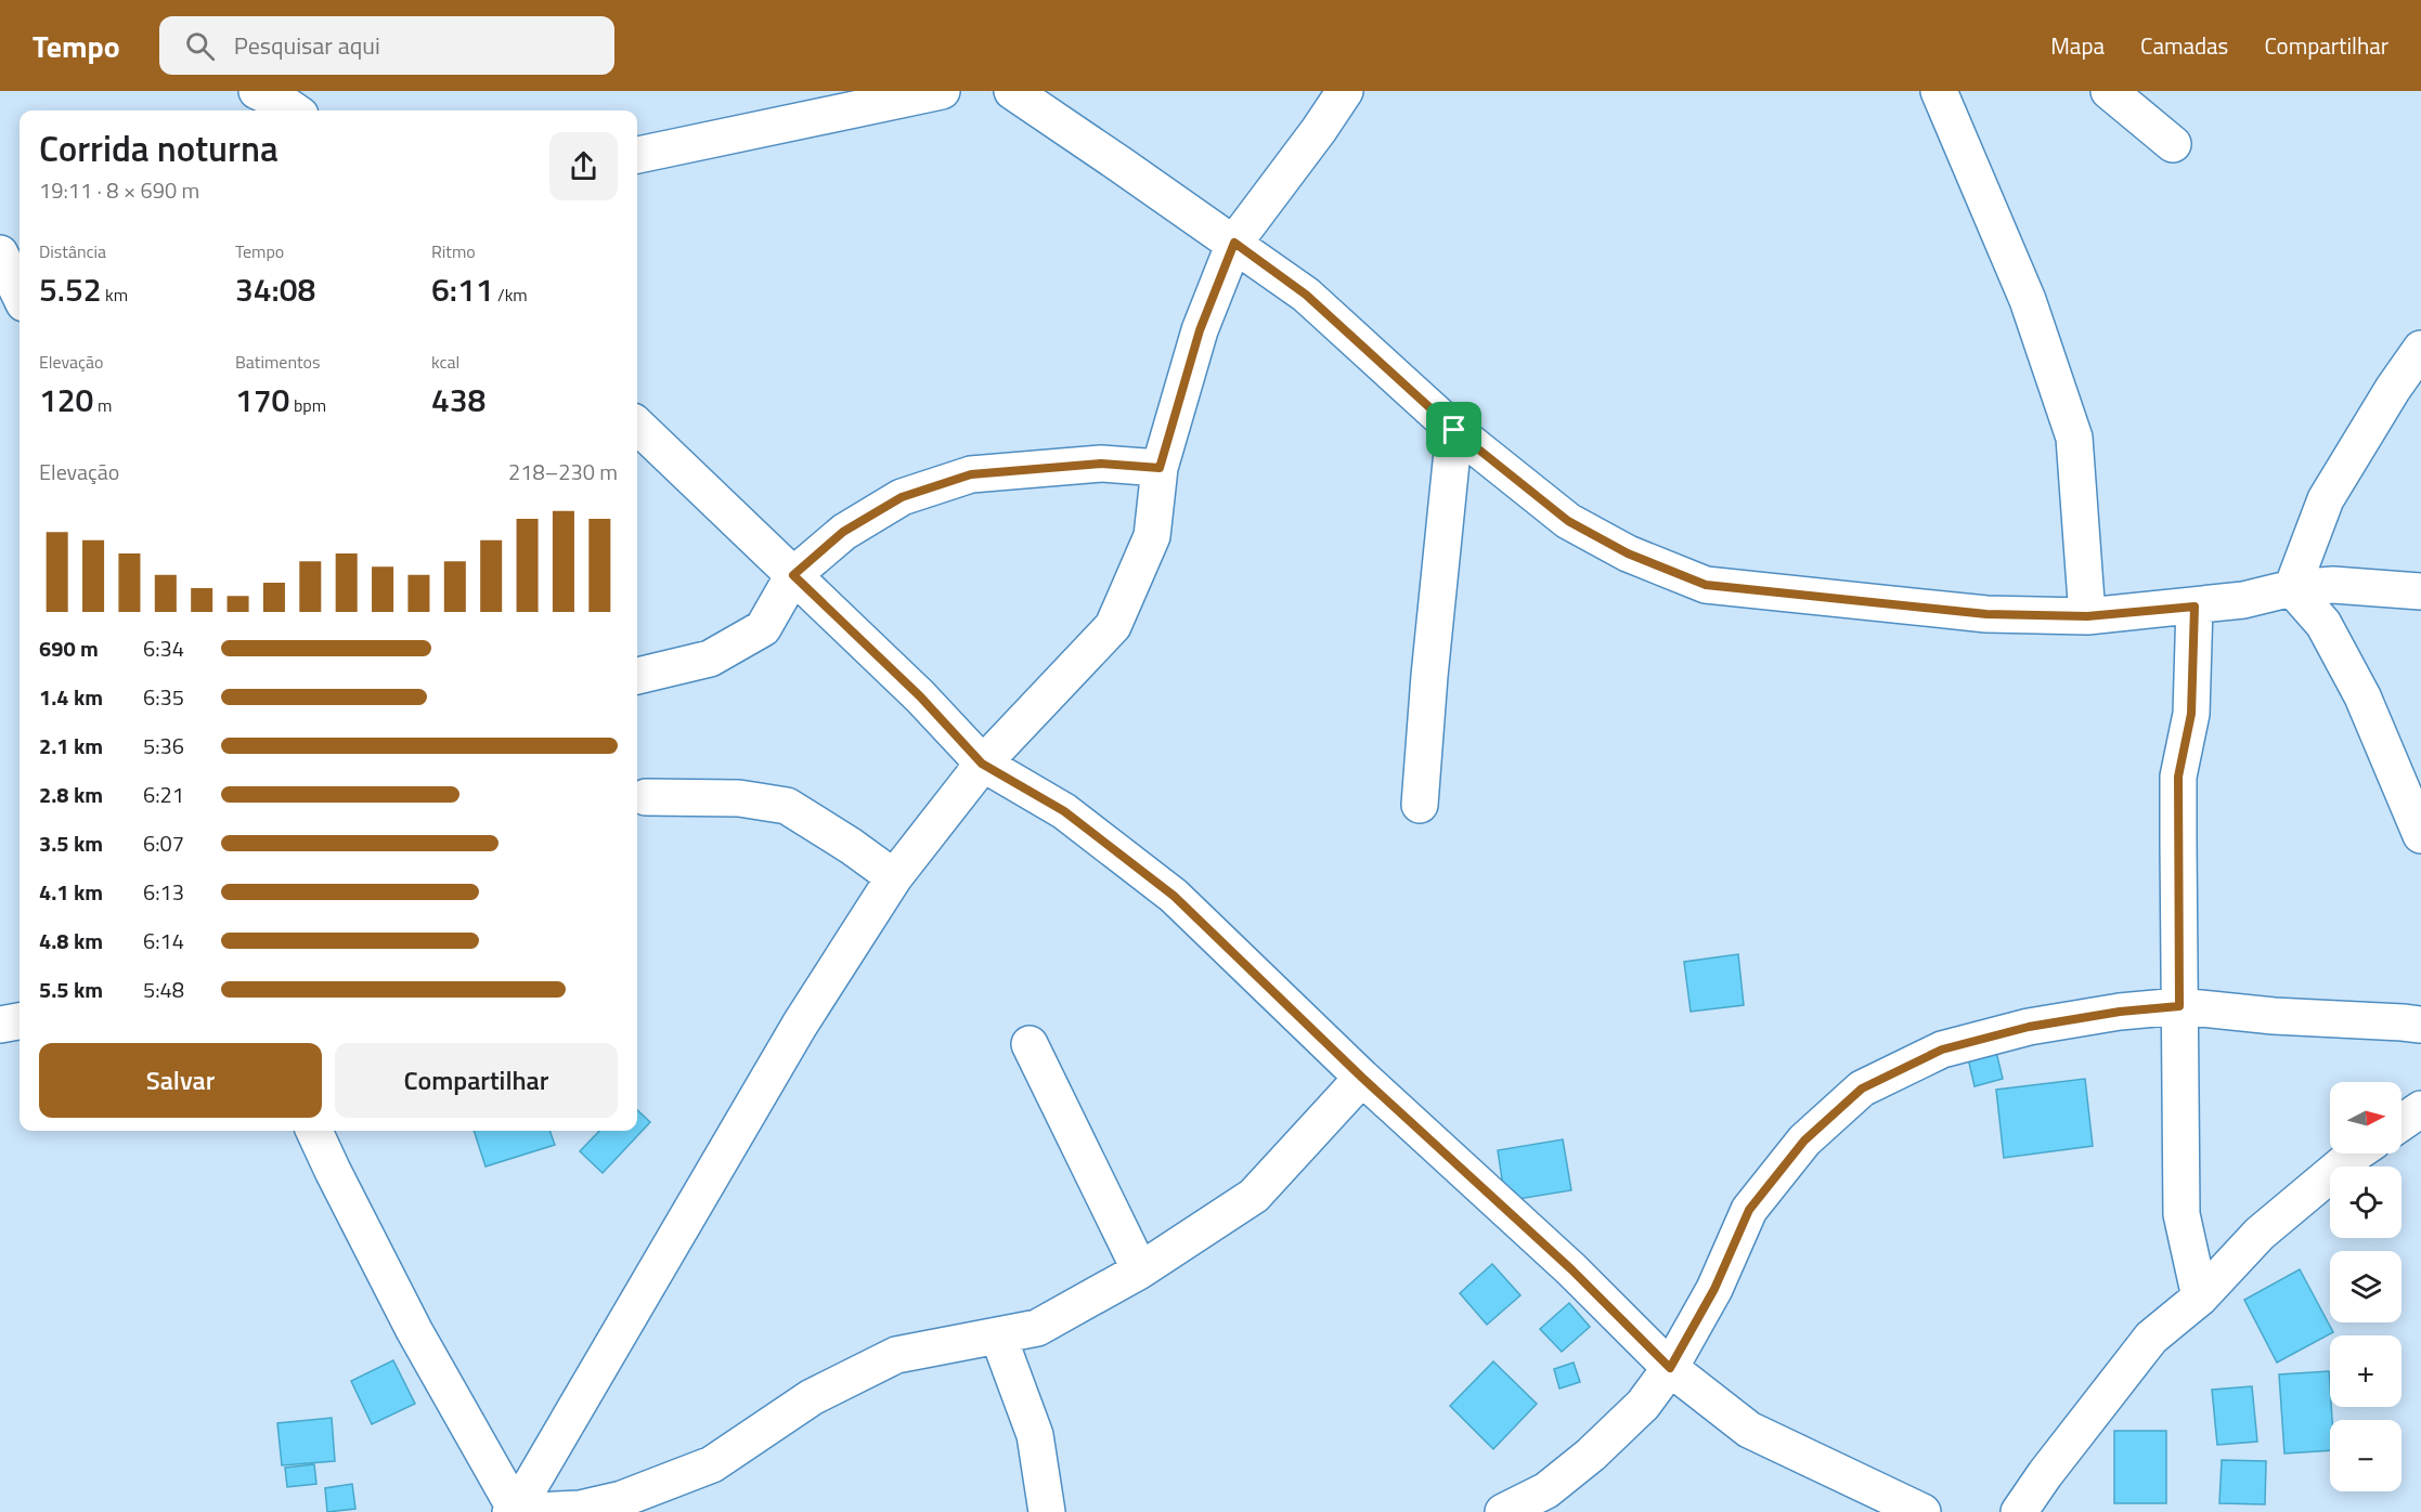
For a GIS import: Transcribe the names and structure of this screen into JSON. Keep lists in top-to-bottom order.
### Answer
{
  "north": "right",
  "page": {
    "header": "Tempo",
    "search": "Pesquisar aqui",
    "nav": ["Mapa", "Camadas", "Compartilhar"],
    "heading": ["Corrida noturna", "19:11 · 8 × 690 m"],
    "stats": [
      ["Distância", "5.52 km"],
      ["Tempo", "34:08"],
      ["Ritmo", "6:11 /km"],
      ["Elevação", "120 m"],
      ["Batimentos", "170 bpm"],
      ["kcal", "438"]
    ],
    "chart": ["Elevação", "218–230 m"],
    "list": [
      {
        "name": "690 m",
        "note": "6:34"
      },
      {
        "name": "1.4 km",
        "note": "6:35"
      },
      {
        "name": "2.1 km",
        "note": "5:36"
      },
      {
        "name": "2.8 km",
        "note": "6:21"
      },
      {
        "name": "3.5 km",
        "note": "6:07"
      },
      {
        "name": "4.1 km",
        "note": "6:13"
      },
      {
        "name": "4.8 km",
        "note": "6:14"
      },
      {
        "name": "5.5 km",
        "note": "5:48"
      }
    ],
    "buttons": ["Salvar", "Compartilhar"],
    "map_buttons": ["+", "−"]
  }
}
